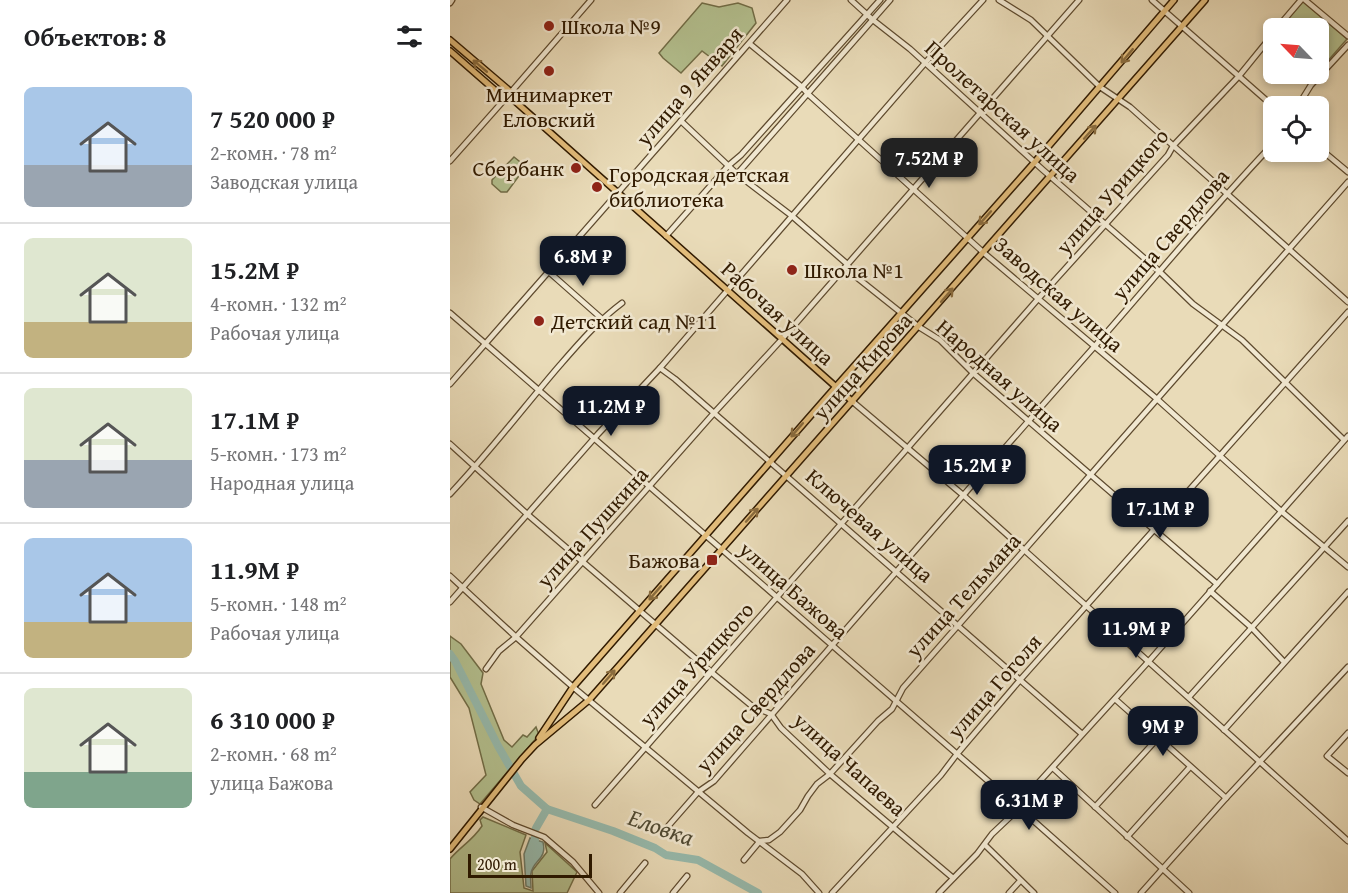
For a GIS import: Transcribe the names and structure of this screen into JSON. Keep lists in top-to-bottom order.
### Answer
{
  "streets": {
    "main road": ["Рабочая улица", "улица Кирова"],
    "street": [
      "улица 9 Января",
      "Пролетарская улица",
      "улица Урицкого",
      "улица Свердлова",
      "Заводская улица",
      "Народная улица",
      "Ключевая улица",
      "улица Пушкина",
      "улица Бажова",
      "улица Тельмана",
      "улица Гоголя",
      "улица Чапаева"
    ]
  },
  "crossings": [
    ["улица 9 Января", "Заводская улица"],
    ["улица 9 Января", "Рабочая улица"],
    ["улица 9 Января", "Народная улица"],
    ["улица 9 Января", "улица Бажова"],
    ["Пролетарская улица", "улица Урицкого"],
    ["Пролетарская улица", "улица Свердлова"],
    ["Пролетарская улица", "улица Кирова"],
    ["Пролетарская улица", "улица Пушкина"],
    ["Пролетарская улица", "улица Тельмана"],
    ["Пролетарская улица", "улица Гоголя"],
    ["улица Урицкого", "Заводская улица"],
    ["улица Урицкого", "Рабочая улица"],
    ["улица Урицкого", "Народная улица"],
    ["улица Урицкого", "Ключевая улица"],
    ["улица Урицкого", "улица Бажова"],
    ["улица Урицкого", "улица Чапаева"],
    ["улица Свердлова", "Заводская улица"],
    ["улица Свердлова", "Рабочая улица"],
    ["улица Свердлова", "Народная улица"],
    ["улица Свердлова", "Ключевая улица"],
    ["улица Свердлова", "улица Бажова"],
    ["улица Свердлова", "улица Чапаева"],
    ["Заводская улица", "улица Кирова"],
    ["Заводская улица", "улица Пушкина"],
    ["Заводская улица", "улица Тельмана"],
    ["Заводская улица", "улица Гоголя"],
    ["Рабочая улица", "улица Кирова"],
    ["Рабочая улица", "улица Пушкина"],
    ["Рабочая улица", "улица Тельмана"],
    ["Рабочая улица", "улица Гоголя"],
    ["улица Кирова", "Народная улица"],
    ["улица Кирова", "Ключевая улица"],
    ["улица Кирова", "улица Бажова"],
    ["улица Кирова", "улица Чапаева"],
    ["Народная улица", "улица Пушкина"],
    ["Народная улица", "улица Тельмана"],
    ["Народная улица", "улица Гоголя"],
    ["Ключевая улица", "улица Пушкина"],
    ["Ключевая улица", "улица Тельмана"],
    ["Ключевая улица", "улица Гоголя"],
    ["улица Пушкина", "улица Бажова"],
    ["улица Пушкина", "улица Чапаева"],
    ["улица Бажова", "улица Тельмана"],
    ["улица Бажова", "улица Гоголя"],
    ["улица Тельмана", "улица Чапаева"],
    ["улица Гоголя", "улица Чапаева"]
  ],
  "water": ["Еловка"],
  "places": {
    "other": [
      "Школа №9",
      "Минимаркет Еловский",
      "Сбербанк",
      "Городская детская библиотека",
      "Школа №1",
      "Детский сад №11"
    ],
    "transit": ["Бажова"]
  },
  "scale_bar": "200 m",
  "north": "top left",
  "page": {
    "heading": "Объектов: 8",
    "list": [
      {
        "name": "7 520 000 ₽",
        "note": "2-комн. · 78 m² · Заводская улица"
      },
      {
        "name": "15.2M ₽",
        "note": "4-комн. · 132 m² · Рабочая улица"
      },
      {
        "name": "17.1M ₽",
        "note": "5-комн. · 173 m² · Народная улица"
      },
      {
        "name": "11.9M ₽",
        "note": "5-комн. · 148 m² · Рабочая улица"
      },
      {
        "name": "6 310 000 ₽",
        "note": "2-комн. · 68 m² · улица Бажова"
      }
    ],
    "price": [
      "7.52M ₽",
      "6.8M ₽",
      "11.2M ₽",
      "15.2M ₽",
      "17.1M ₽",
      "11.9M ₽",
      "9M ₽",
      "6.31M ₽"
    ],
    "scale": "200 m"
  }
}
